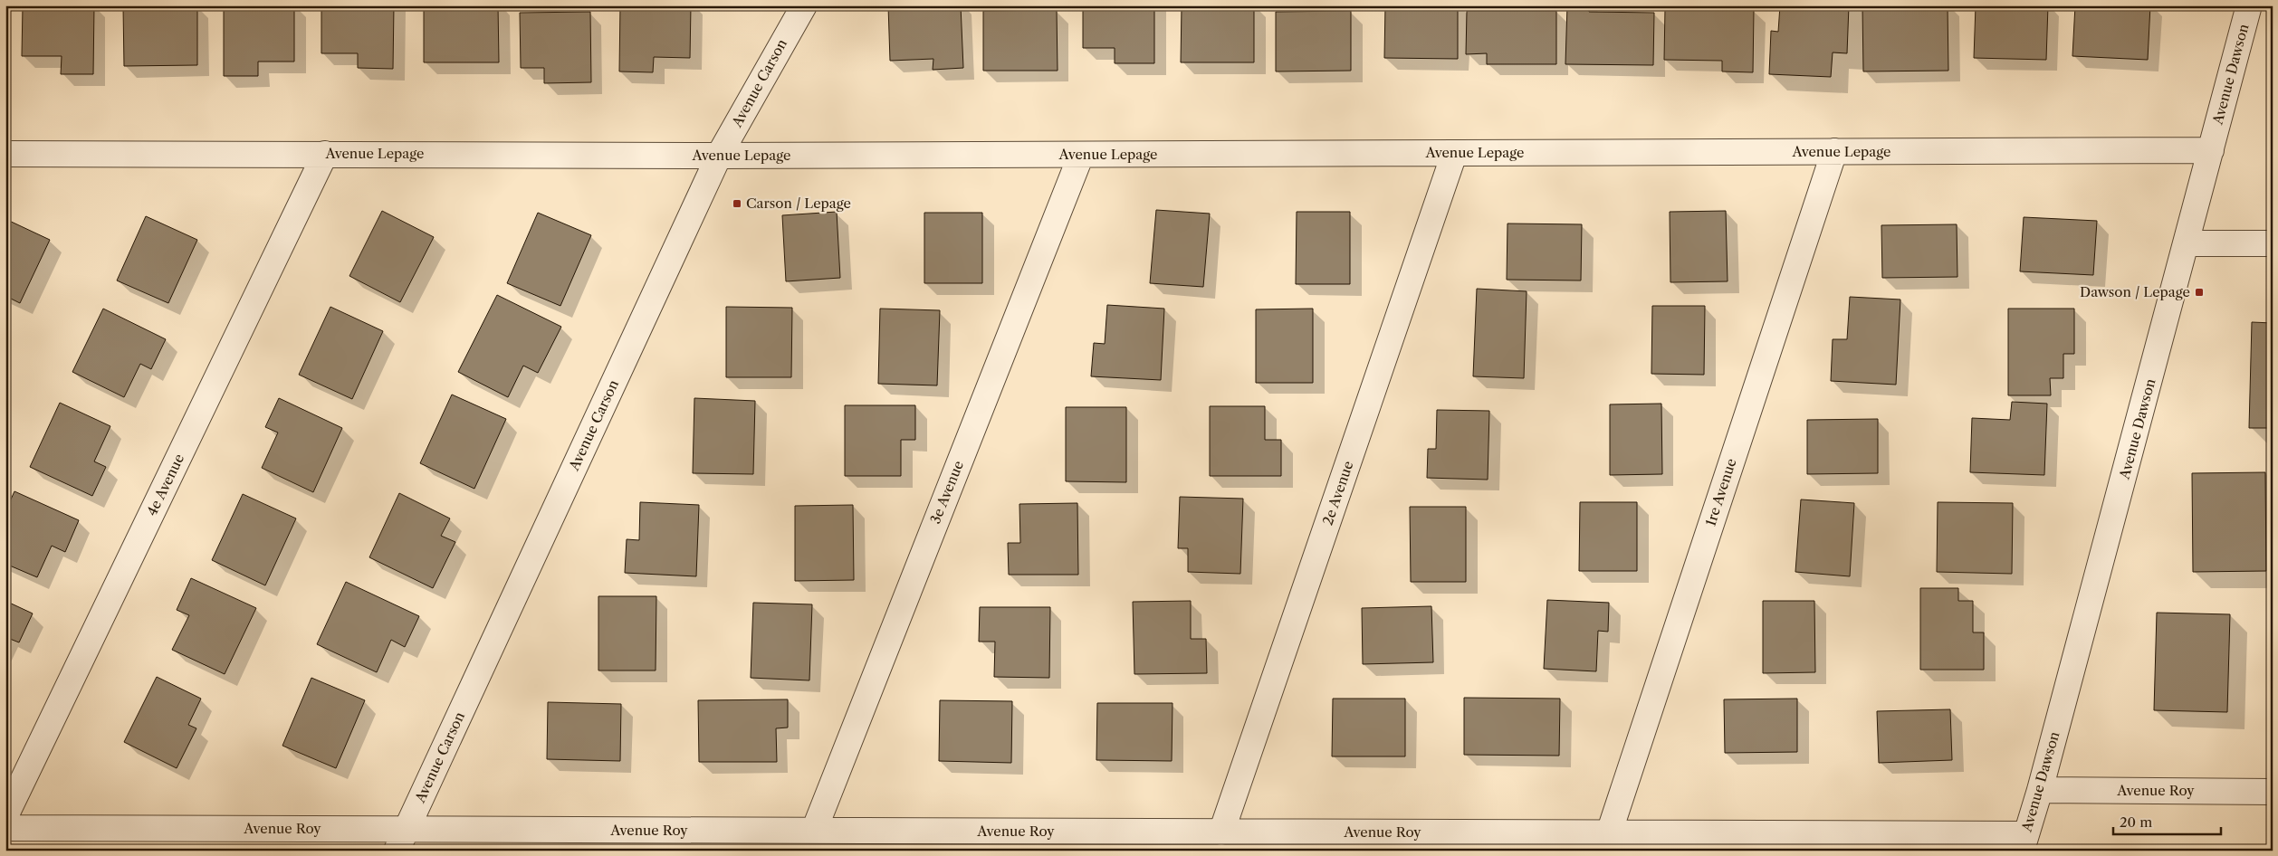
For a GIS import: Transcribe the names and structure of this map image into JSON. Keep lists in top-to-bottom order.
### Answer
{
  "streets": {
    "street": [
      "Avenue Dawson",
      "Avenue Carson",
      "Avenue Lepage",
      "4e Avenue",
      "3e Avenue",
      "1re Avenue",
      "2e Avenue",
      "Avenue Roy"
    ]
  },
  "crossings": [
    ["Avenue Dawson", "Avenue Lepage"],
    ["Avenue Dawson", "Avenue Roy"],
    ["Avenue Carson", "Avenue Lepage"],
    ["Avenue Carson", "Avenue Roy"],
    ["Avenue Lepage", "4e Avenue"],
    ["Avenue Lepage", "3e Avenue"],
    ["Avenue Lepage", "1re Avenue"],
    ["Avenue Lepage", "2e Avenue"],
    ["3e Avenue", "Avenue Roy"],
    ["1re Avenue", "Avenue Roy"],
    ["2e Avenue", "Avenue Roy"]
  ],
  "places": {
    "transit": ["Carson / Lepage", "Dawson / Lepage"]
  },
  "scale_bar": "20 m"
}
